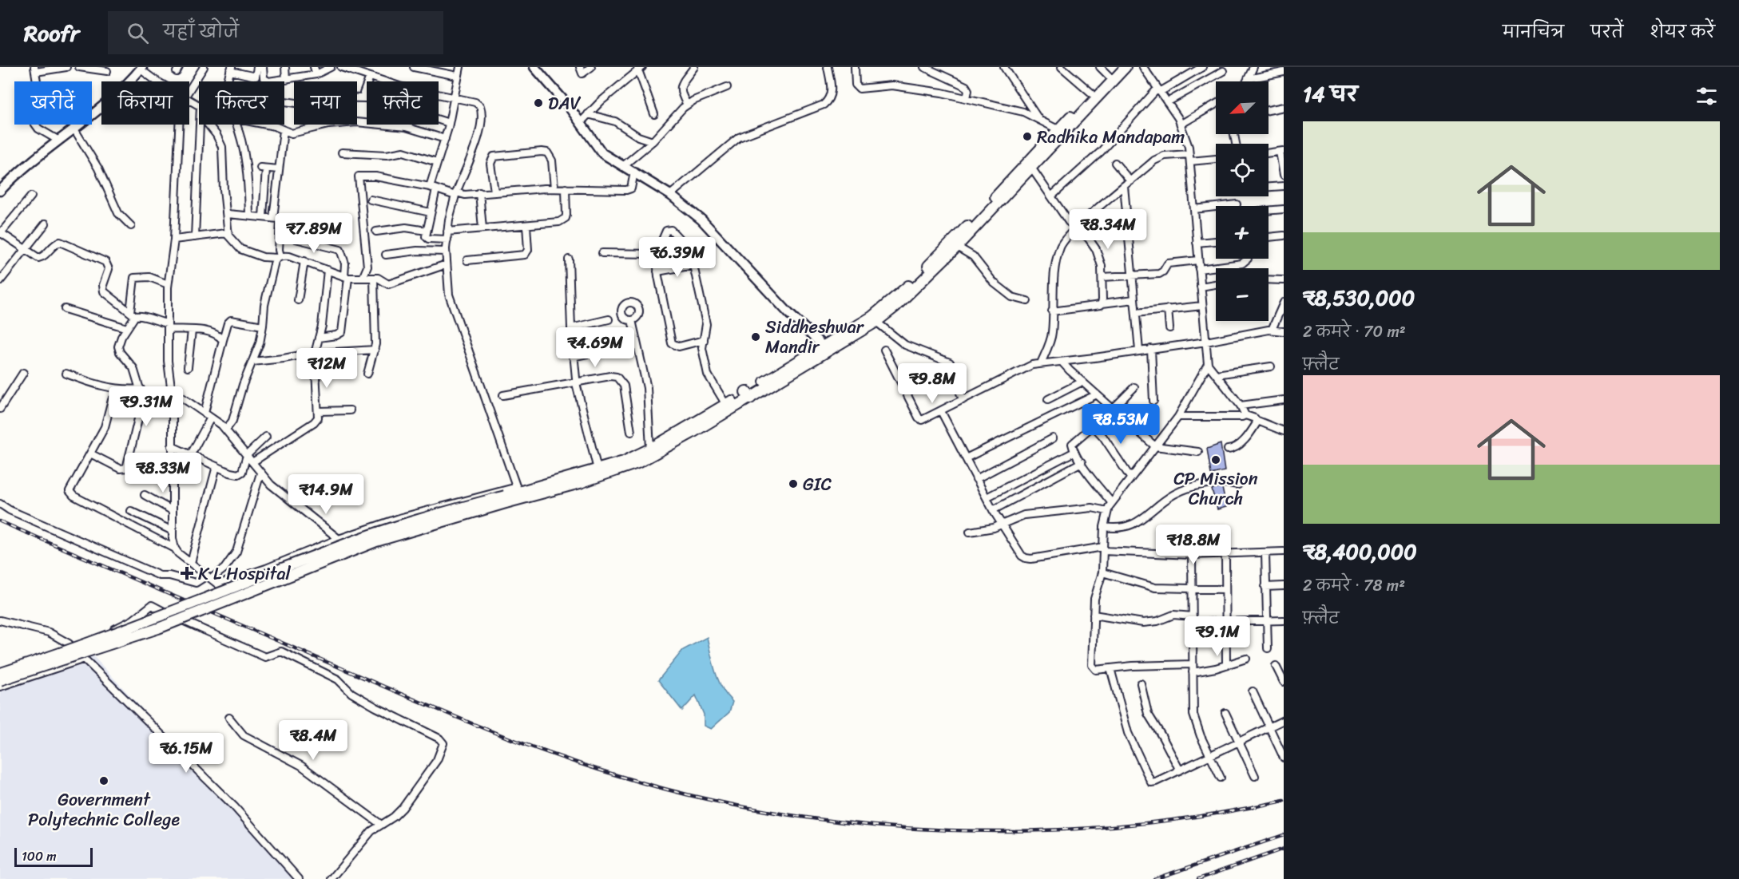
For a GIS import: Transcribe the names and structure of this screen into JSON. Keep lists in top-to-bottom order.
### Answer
{
  "places": {
    "other": [
      "DAV",
      "Radhika Mandapam",
      "Siddheshwar Mandir",
      "CP Mission Church",
      "GIC",
      "Government Polytechnic College"
    ],
    "health": ["K L Hospital"]
  },
  "scale_bar": "100 m",
  "north": "bottom left",
  "page": {
    "header": "Roofr",
    "search": "यहाँ खोजें",
    "nav": ["मानचित्र", "परतें", "शेयर करें"],
    "heading": "14 घर",
    "map_buttons": ["+", "−"],
    "chip": [
      "खरीदें",
      "किराया",
      "फ़िल्टर",
      "नया",
      "फ़्लैट"
    ],
    "list": [
      {
        "name": "₹8,530,000",
        "note": "2 कमरे · 70 m² · फ़्लैट"
      },
      {
        "name": "₹8,400,000",
        "note": "2 कमरे · 78 m² · फ़्लैट"
      }
    ],
    "price": [
      "₹8.34M",
      "₹7.89M",
      "₹6.39M",
      "₹4.69M",
      "₹12M",
      "₹9.8M",
      "₹9.31M",
      "₹8.53M",
      "₹8.33M",
      "₹14.9M",
      "₹18.8M",
      "₹9.1M",
      "₹8.4M",
      "₹6.15M"
    ],
    "scale": "100 m"
  }
}
